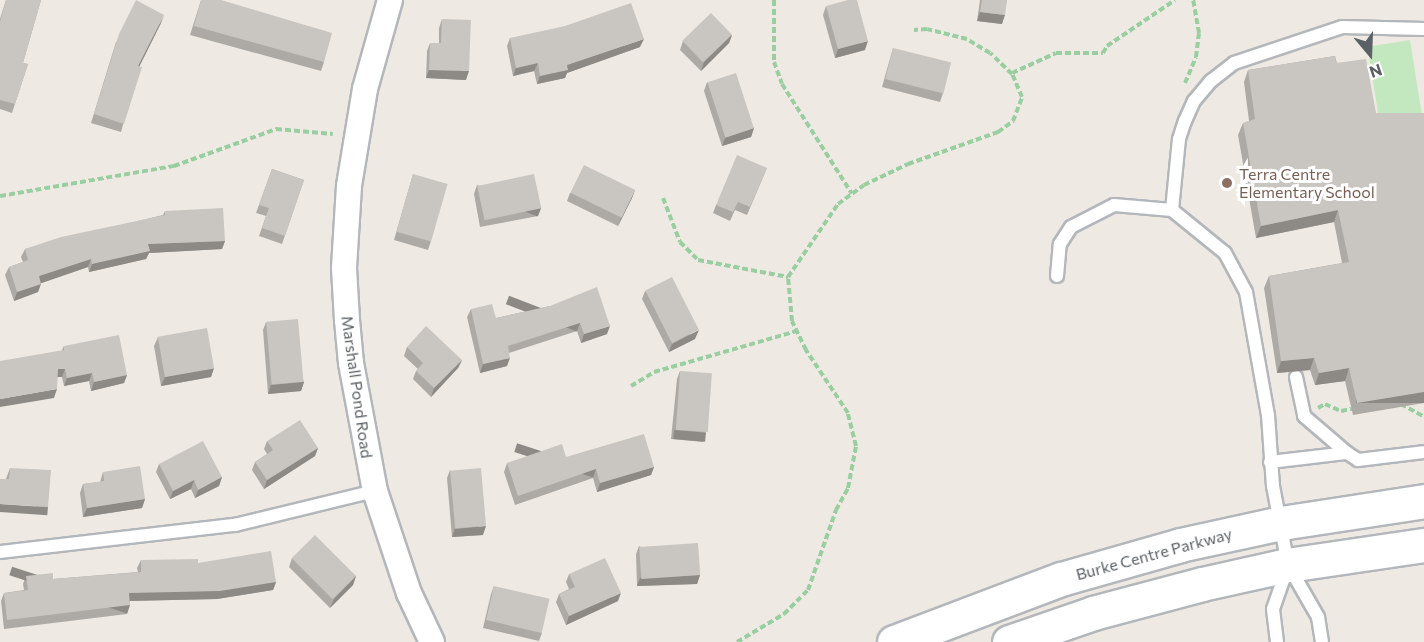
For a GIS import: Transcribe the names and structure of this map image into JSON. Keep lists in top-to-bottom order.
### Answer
{
  "streets": {
    "main road": ["Burke Centre Parkway"],
    "street": ["Marshall Pond Road"]
  },
  "places": ["Terra Centre Elementary School"],
  "north": "bottom"
}
